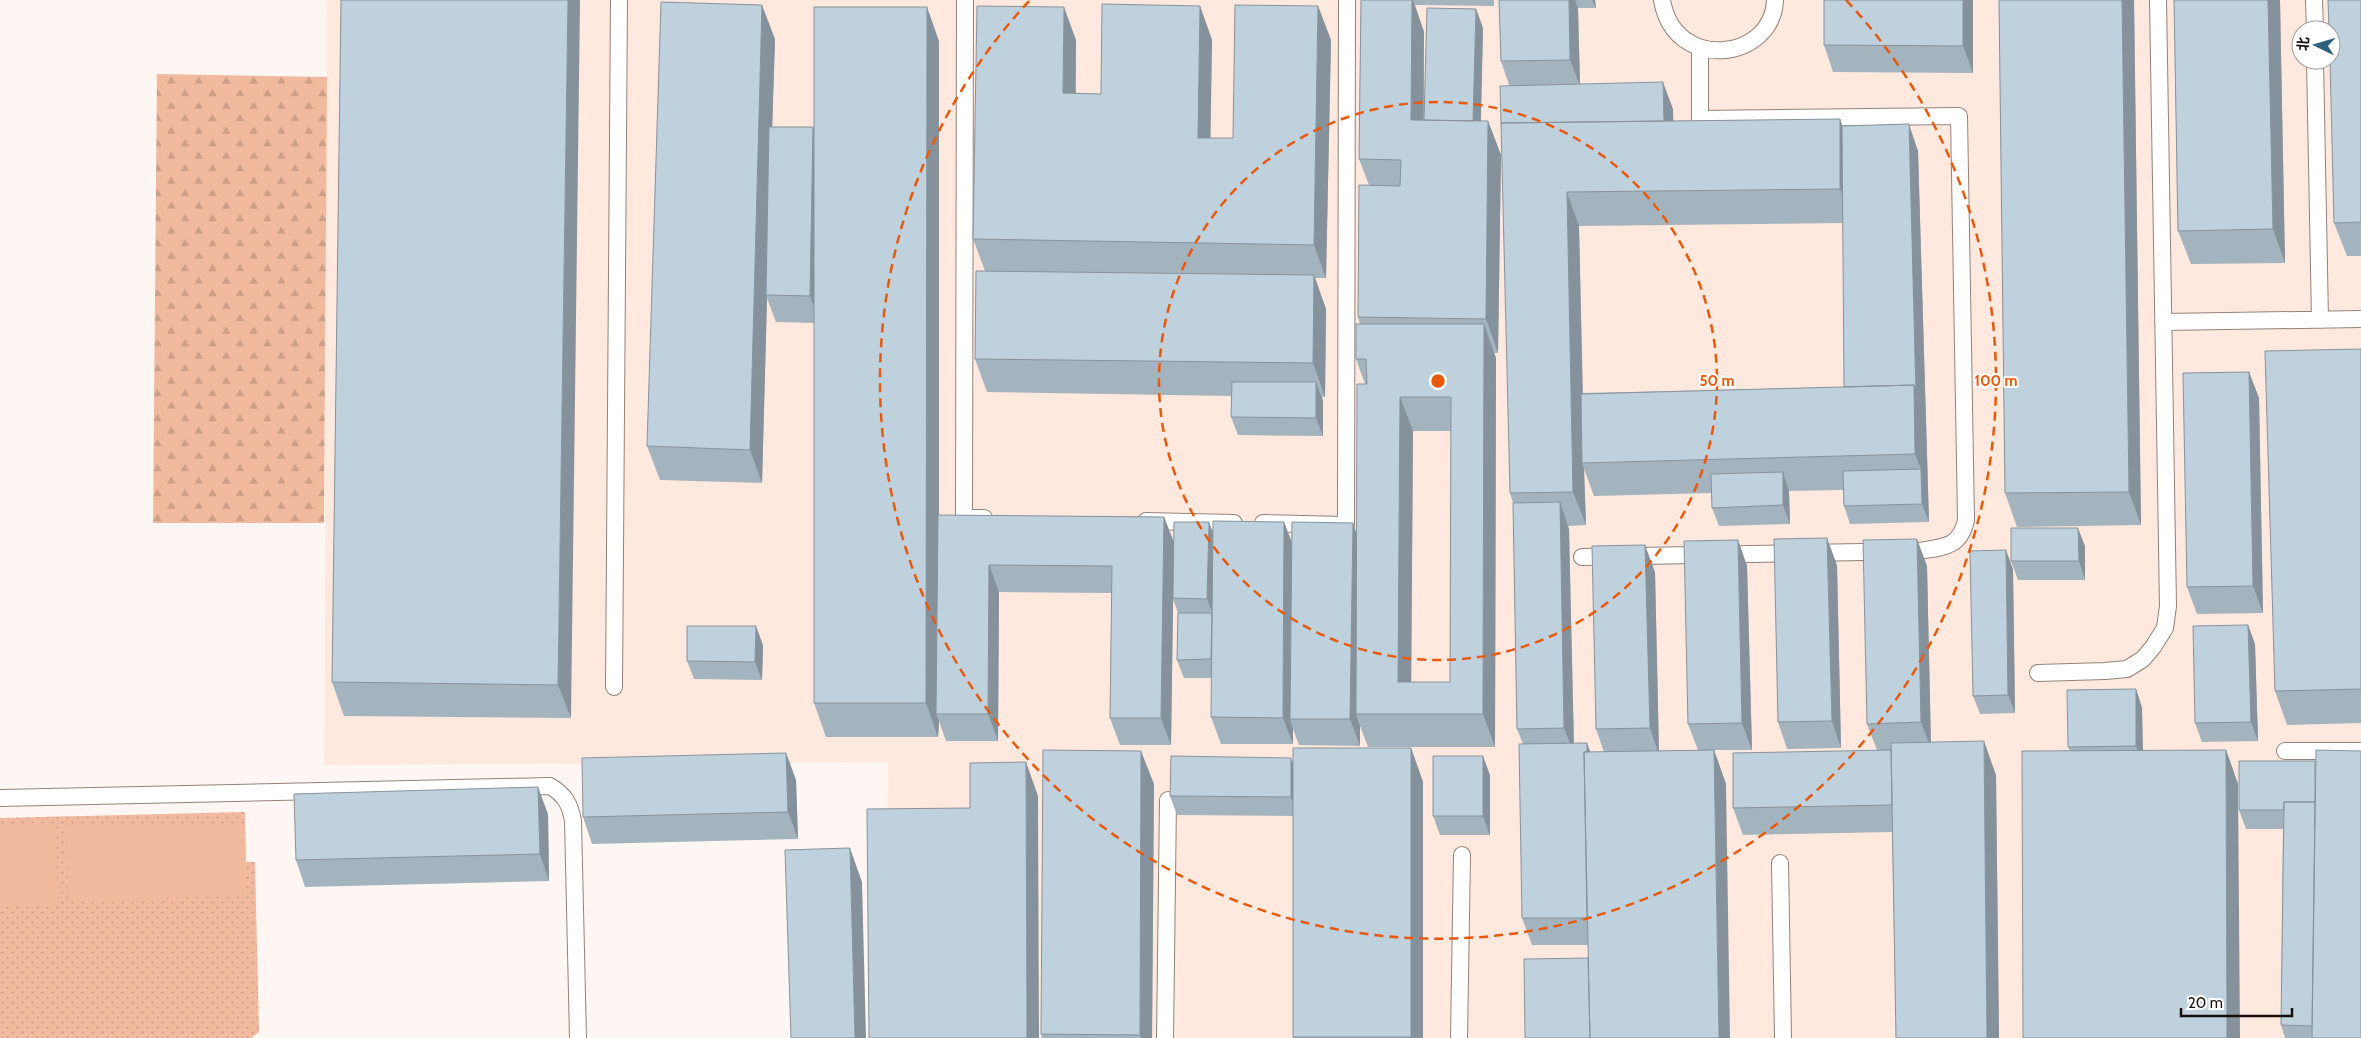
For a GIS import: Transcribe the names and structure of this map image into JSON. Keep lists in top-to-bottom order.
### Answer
{
  "scale_bar": "20 m",
  "north": "left",
  "rings": ["50 m", "100 m"]
}
